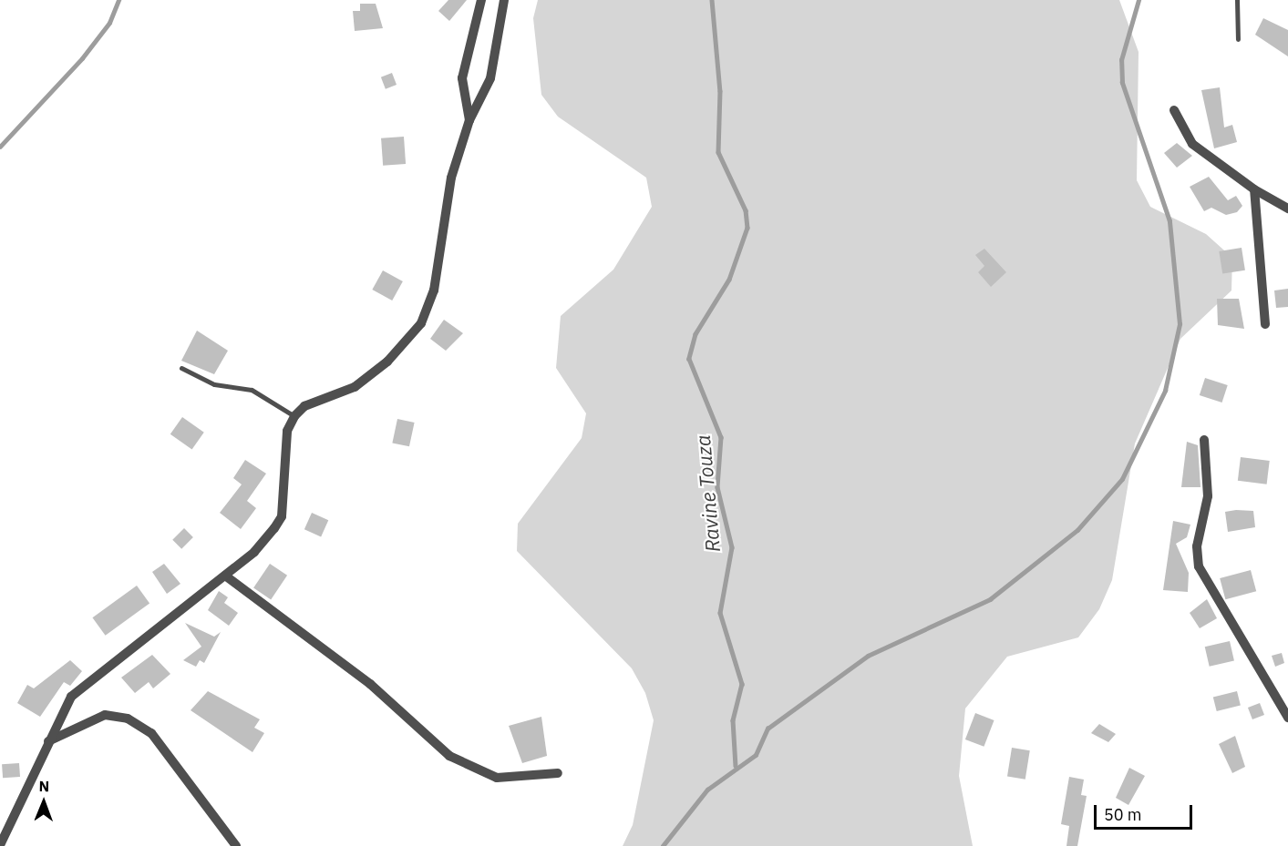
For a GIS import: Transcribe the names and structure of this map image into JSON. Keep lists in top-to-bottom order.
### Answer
{
  "water": ["Ravine Touza"],
  "scale_bar": "50 m",
  "north": "top"
}
